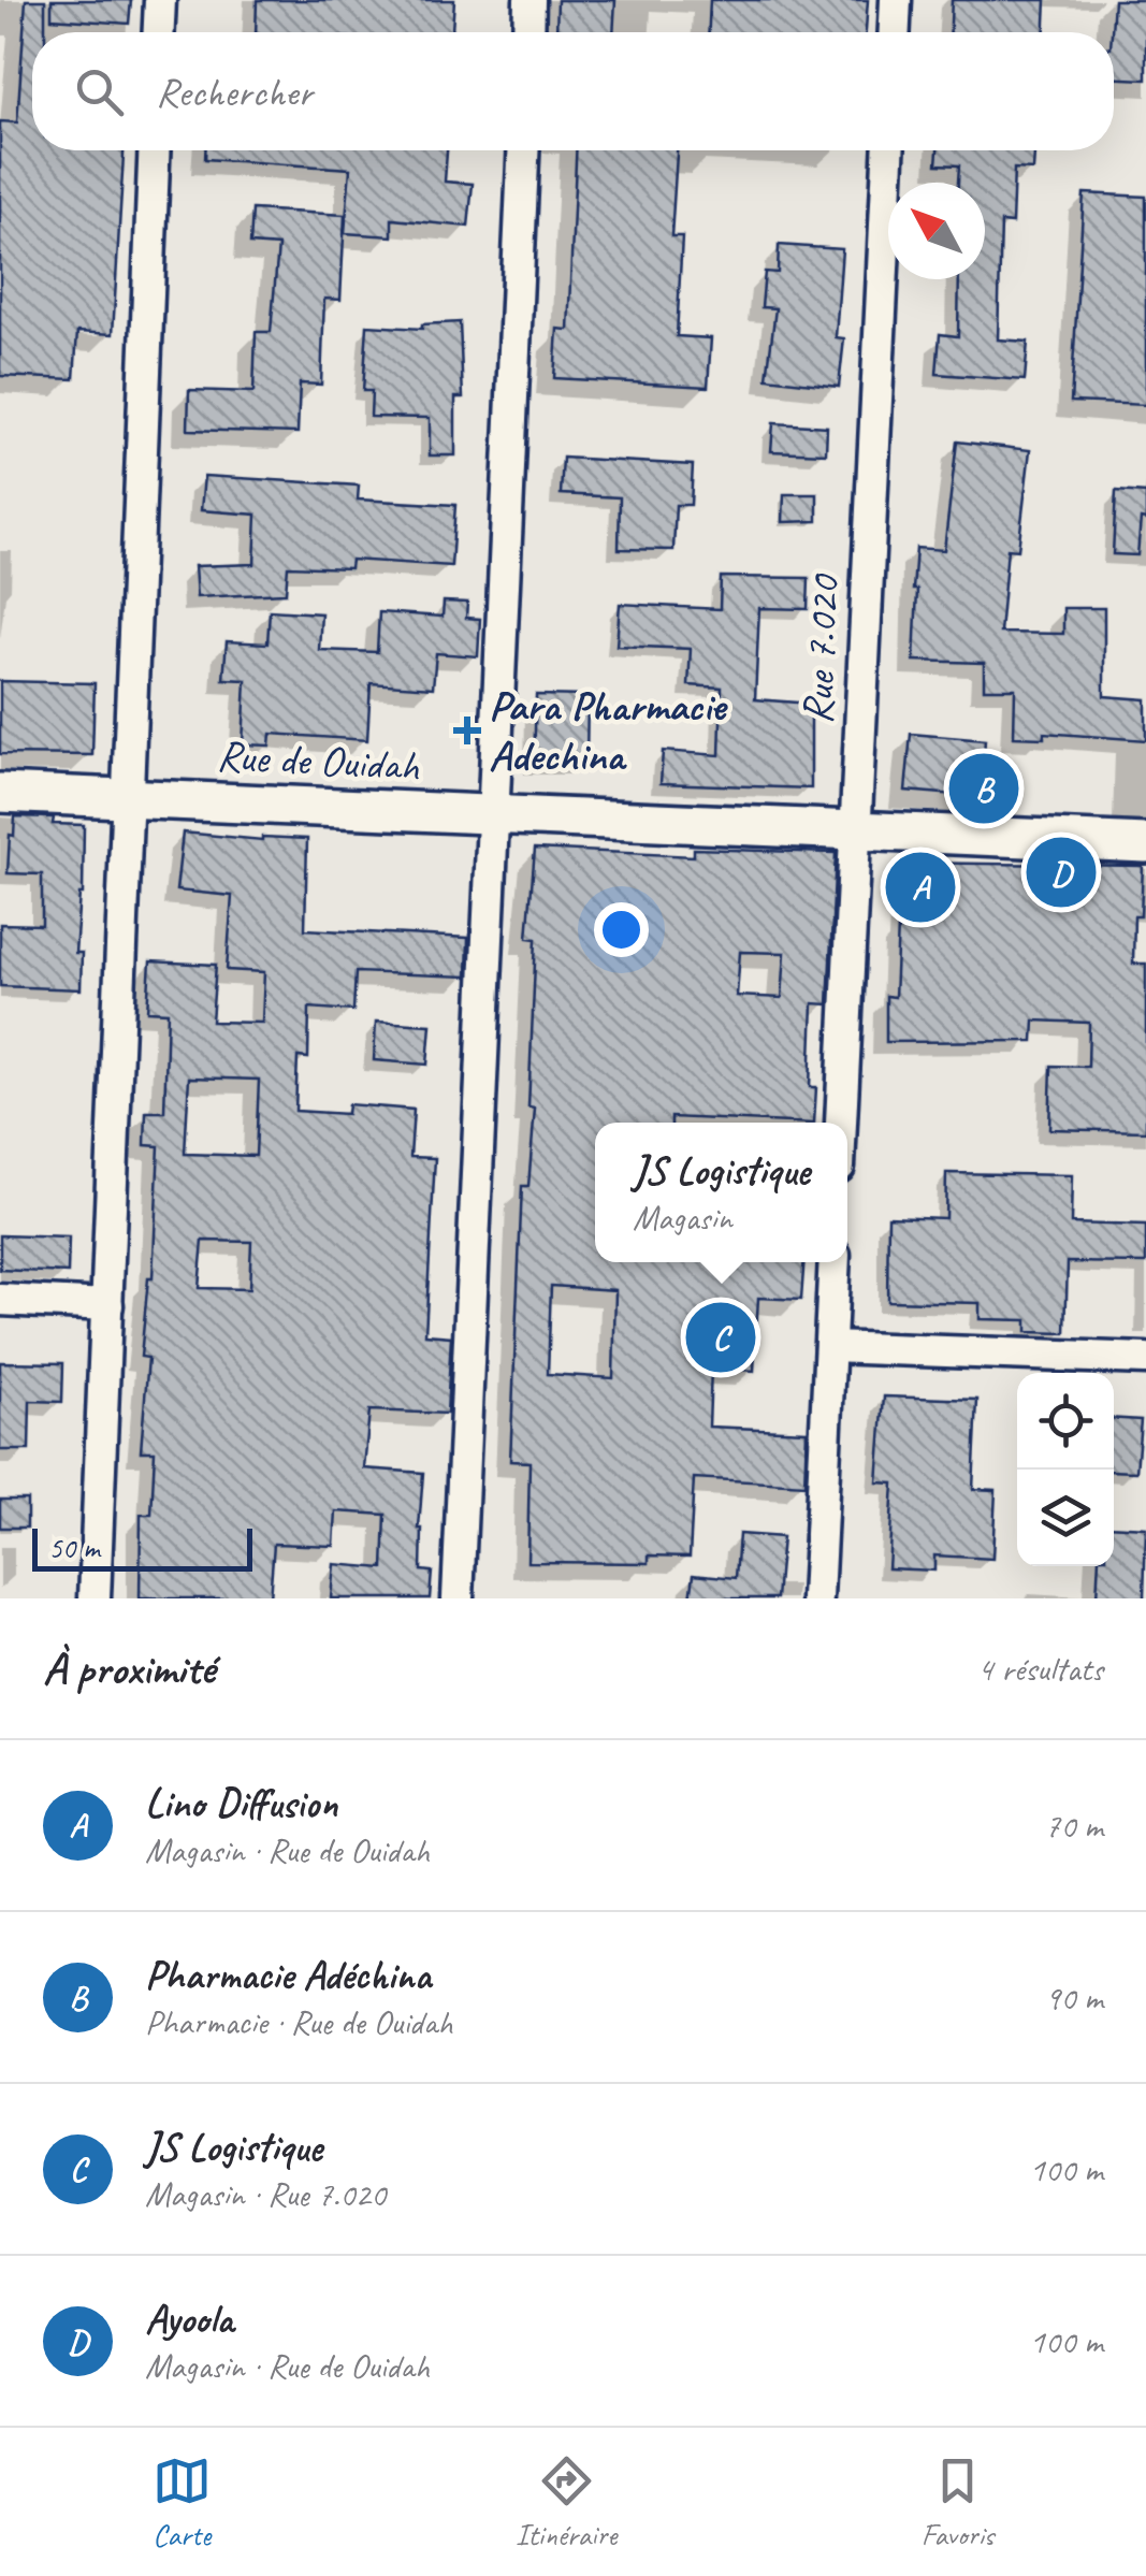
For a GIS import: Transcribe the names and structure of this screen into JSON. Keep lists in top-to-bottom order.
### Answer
{
  "streets": {
    "main road": ["Rue de Ouidah"],
    "street": ["Rue 7.020"]
  },
  "crossings": [
    ["Rue 7.020", "Rue de Ouidah"]
  ],
  "places": {
    "health": ["Para Pharmacie Adechina"]
  },
  "scale_bar": "50 m",
  "north": "top left",
  "page": {
    "search": "Rechercher",
    "pins": [
      "B",
      "D",
      "A",
      "C"
    ],
    "popup": ["JS Logistique", "Magasin"],
    "scale": "50 m",
    "heading": ["À proximité", "4 résultats"],
    "list": [
      {
        "mark": "A",
        "name": "Lino Diffusion",
        "note": "Magasin · Rue de Ouidah",
        "value": "70 m"
      },
      {
        "mark": "B",
        "name": "Pharmacie Adéchina",
        "note": "Pharmacie · Rue de Ouidah",
        "value": "90 m"
      },
      {
        "mark": "C",
        "name": "JS Logistique",
        "note": "Magasin · Rue 7.020",
        "value": "100 m"
      },
      {
        "mark": "D",
        "name": "Ayoola",
        "note": "Magasin · Rue de Ouidah",
        "value": "100 m"
      }
    ],
    "nav": ["Carte", "Itinéraire", "Favoris"]
  }
}
